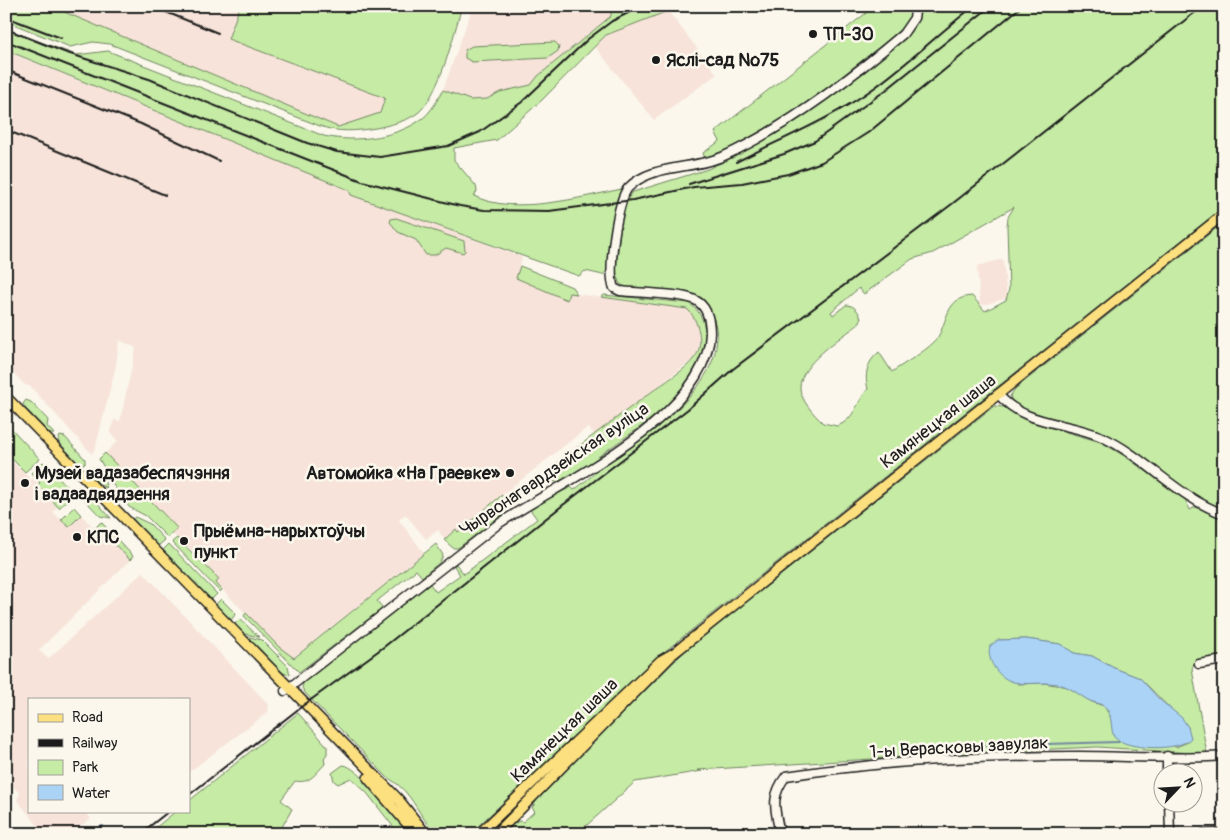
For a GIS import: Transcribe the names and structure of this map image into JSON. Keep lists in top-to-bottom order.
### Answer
{
  "streets": {
    "main road": ["Камянецкая шаша"],
    "street": ["Чырвонагвардзейская вуліца", "1-ы Верасковы завулак"]
  },
  "places": [
    "ТП-30",
    "Яслі-сад №75",
    "Автомойка «На Граевке»",
    "Музей вадазабеспячэння і вадаадвядзення",
    "КПС",
    "Прыёмна-нарыхтоўчы пункт"
  ],
  "legend": [
    "Road",
    "Railway",
    "Park",
    "Water"
  ],
  "north": "top right"
}
